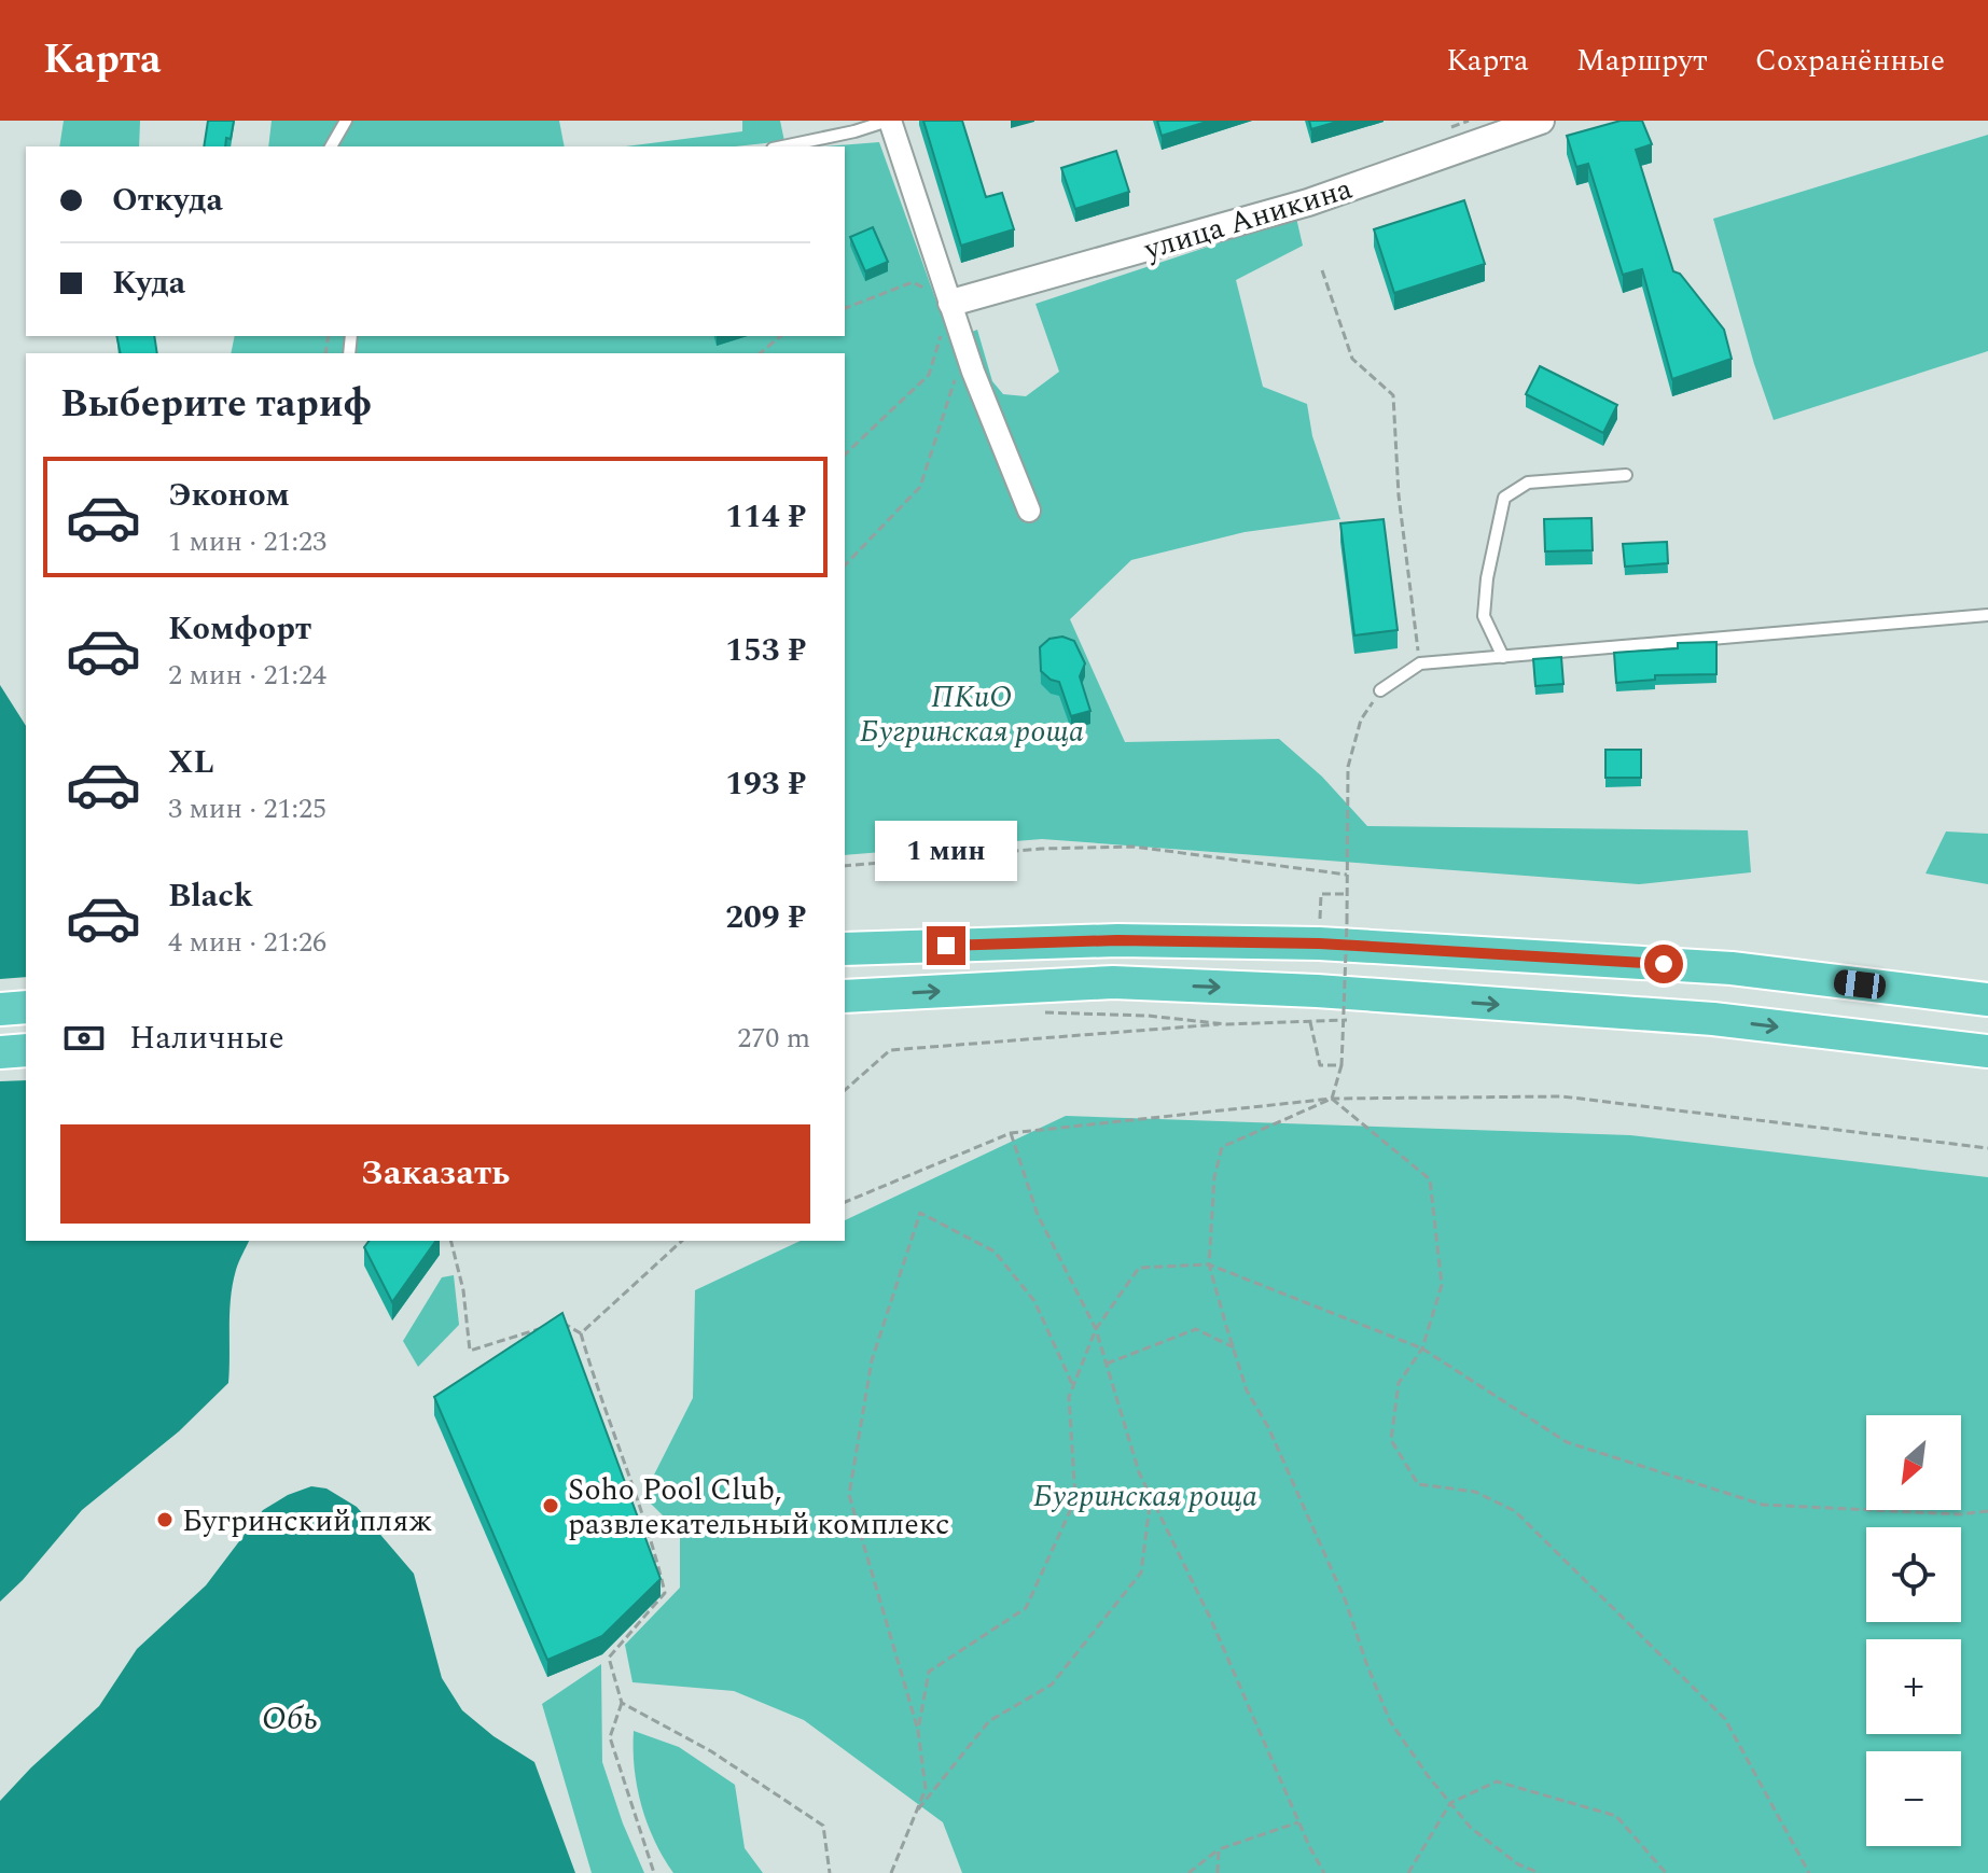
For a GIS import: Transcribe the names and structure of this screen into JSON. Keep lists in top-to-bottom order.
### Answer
{
  "streets": {
    "street": ["улица Аникина"]
  },
  "water": ["Обь"],
  "parks": ["ПКиО Бугринская роща", "Бугринская роща"],
  "places": ["Soho Pool Club, развлекательный комплекс", "Бугринский пляж"],
  "north": "bottom left",
  "page": {
    "header": "Карта",
    "nav": ["Карта", "Маршрут", "Сохранённые"],
    "banner": ["Откуда", "Куда"],
    "heading": "Выберите тариф",
    "list": [
      {
        "name": "Эконом",
        "note": "1 мин · 21:23",
        "value": "114 ₽"
      },
      {
        "name": "Комфорт",
        "note": "2 мин · 21:24",
        "value": "153 ₽"
      },
      {
        "name": "XL",
        "note": "3 мин · 21:25",
        "value": "193 ₽"
      },
      {
        "name": "Black",
        "note": "4 мин · 21:26",
        "value": "209 ₽"
      }
    ],
    "bubble": "1 мин",
    "pay": ["Наличные", "270 m"],
    "buttons": "Заказать",
    "map_buttons": ["+", "−"]
  }
}
